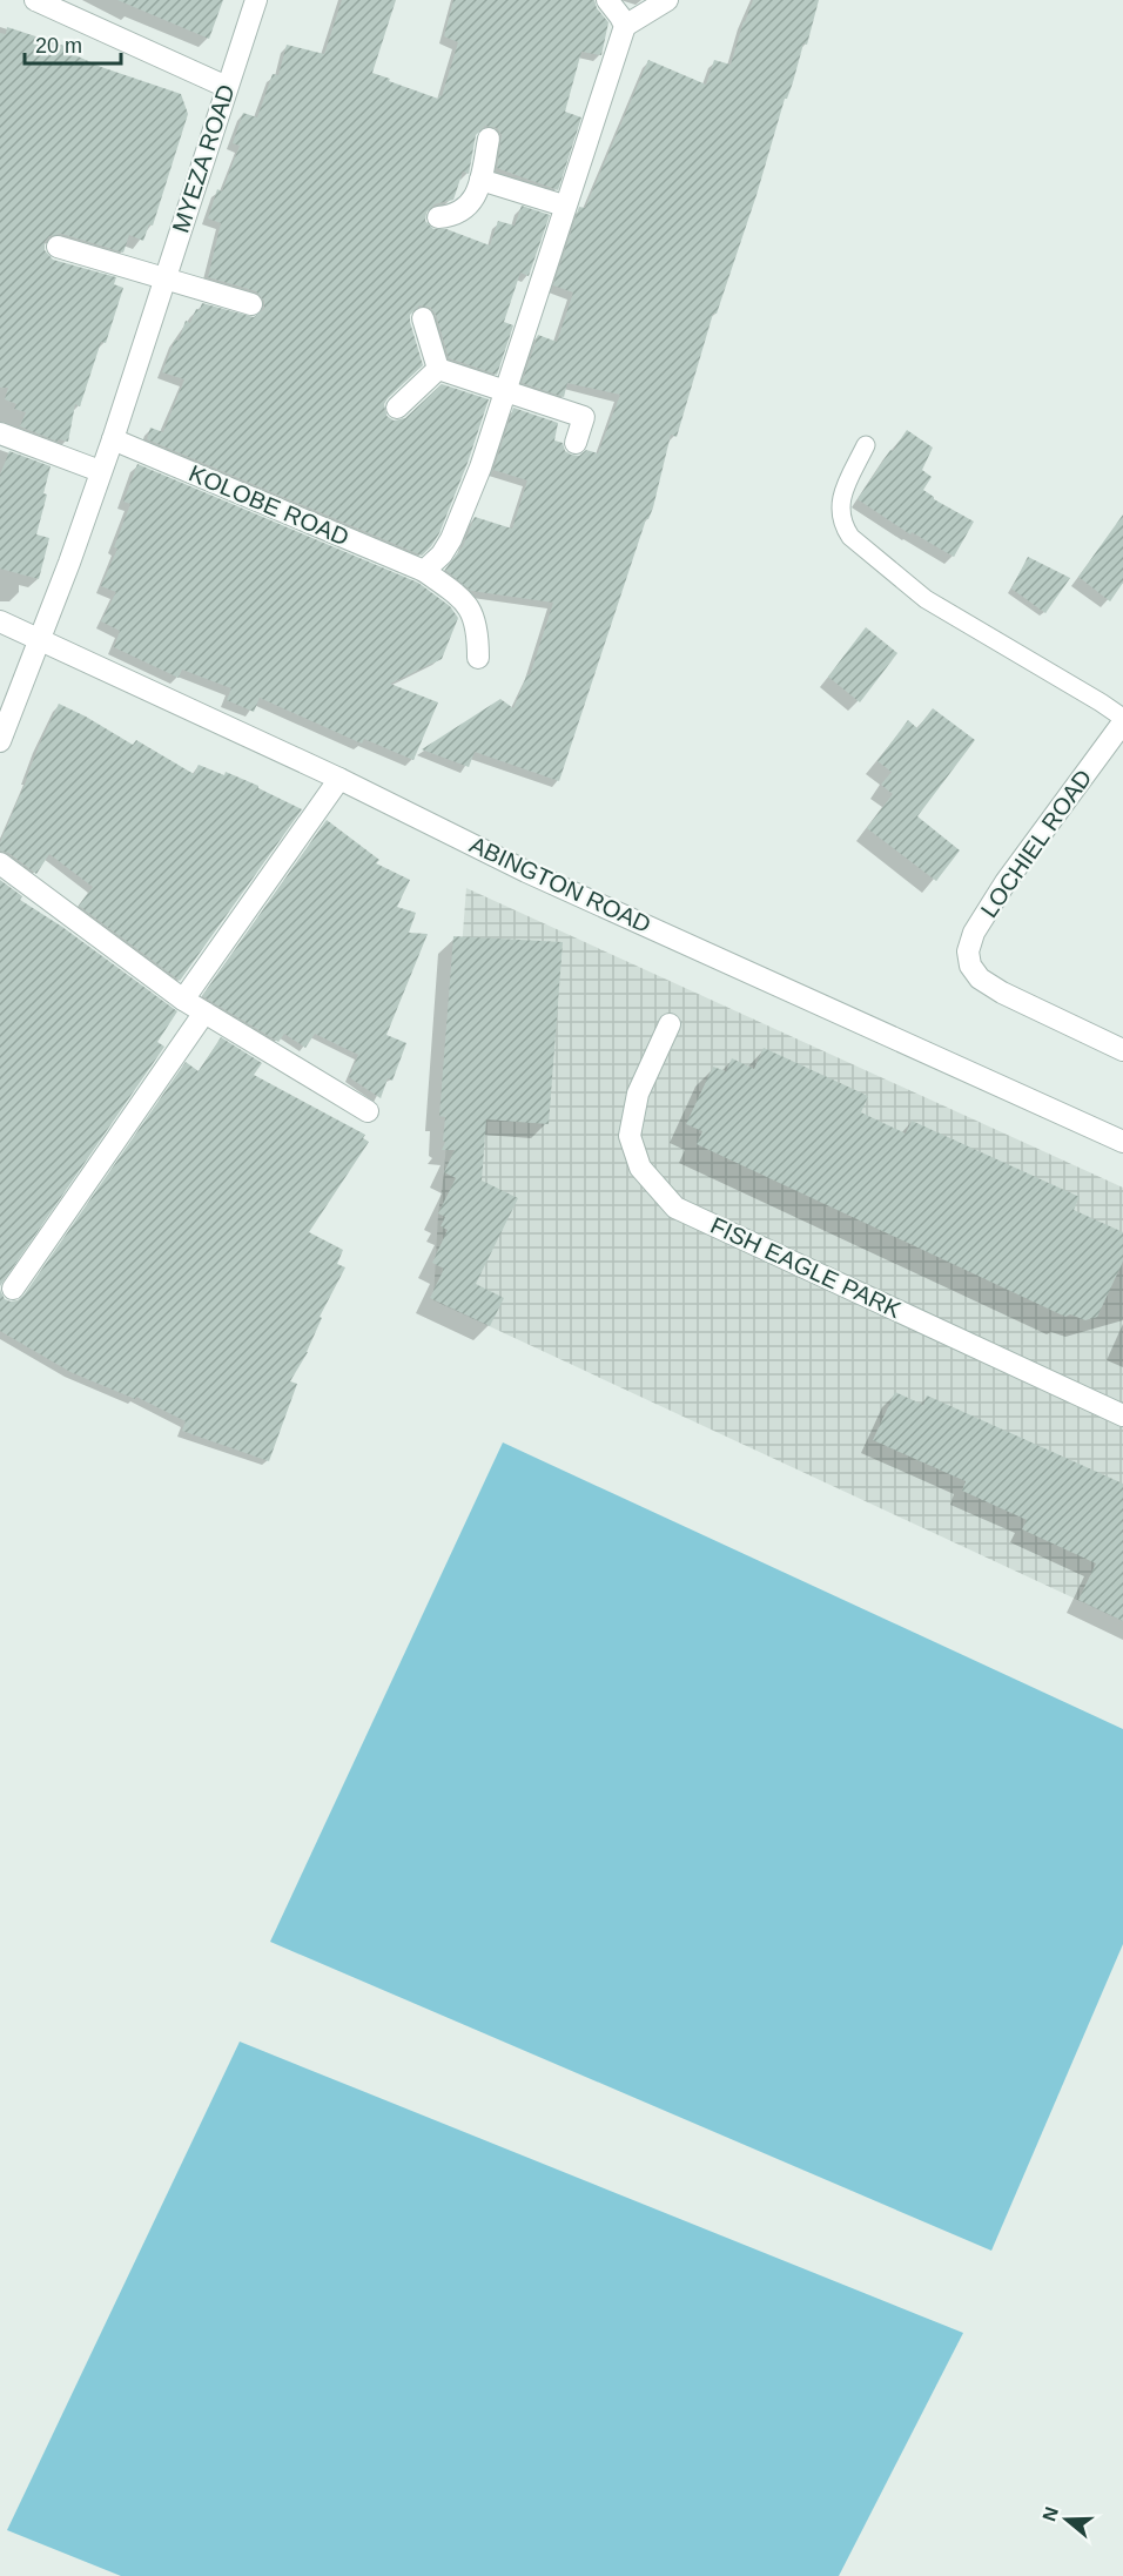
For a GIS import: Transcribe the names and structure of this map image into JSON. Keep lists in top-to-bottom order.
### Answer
{
  "streets": {
    "street": [
      "MYEZA ROAD",
      "KOLOBE ROAD",
      "LOCHIEL ROAD",
      "ABINGTON ROAD",
      "FISH EAGLE PARK"
    ]
  },
  "crossings": [
    ["MYEZA ROAD", "KOLOBE ROAD"],
    ["MYEZA ROAD", "ABINGTON ROAD"]
  ],
  "scale_bar": "20 m",
  "north": "left"
}
